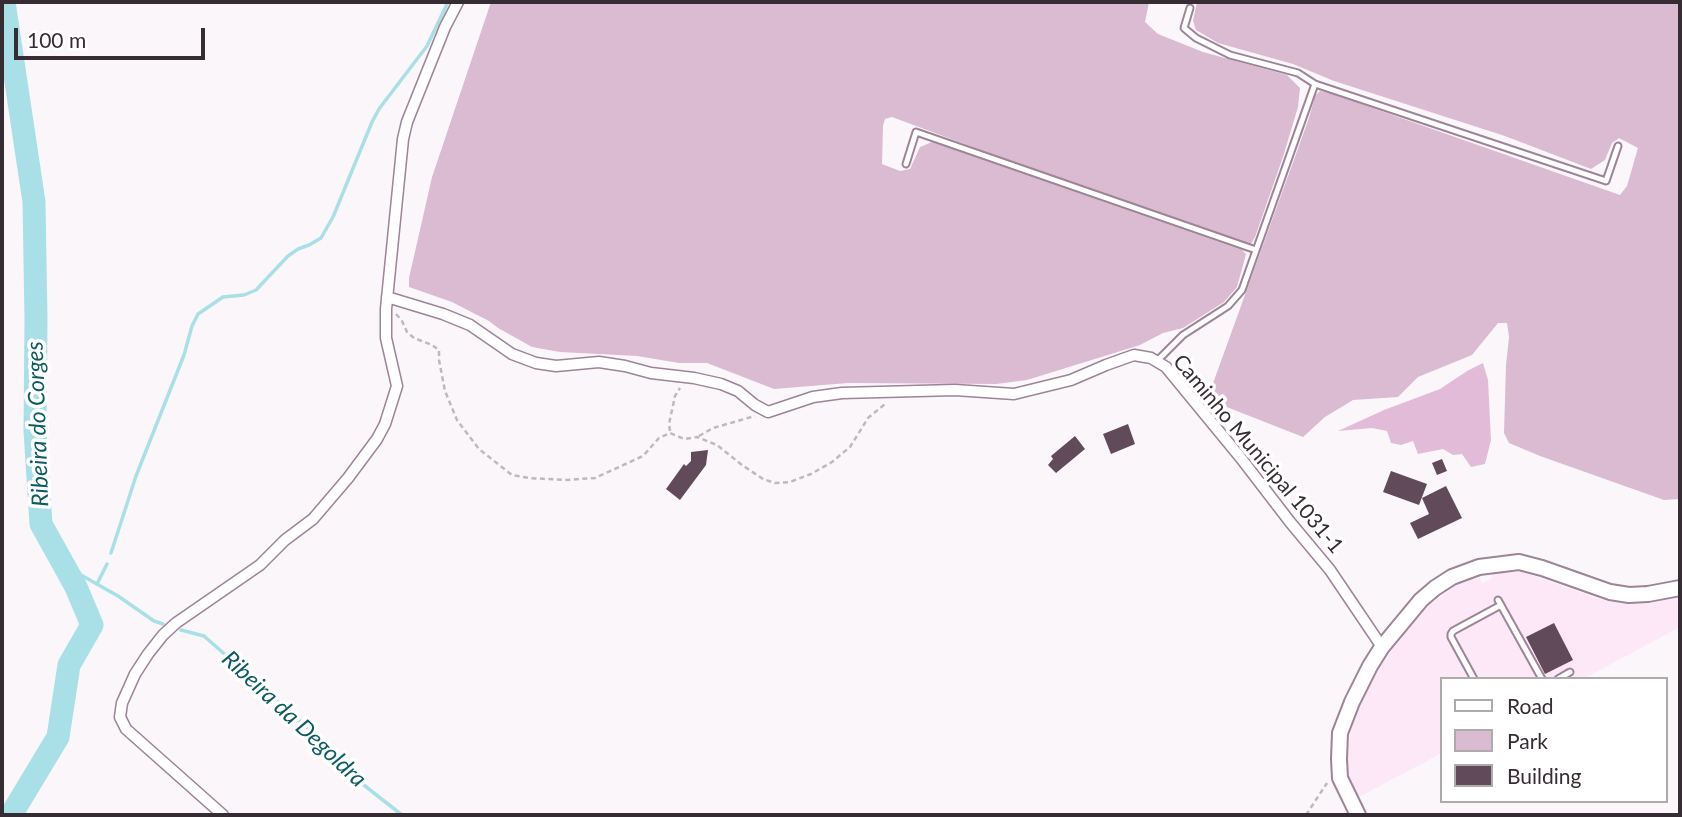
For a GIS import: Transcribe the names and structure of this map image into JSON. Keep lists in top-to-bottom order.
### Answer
{
  "streets": {
    "street": ["Caminho Municipal 1031-1"]
  },
  "water": ["Ribeira do Corges", "Ribeira da Degoldra"],
  "legend": ["Road", "Park", "Building"],
  "scale_bar": "100 m"
}
